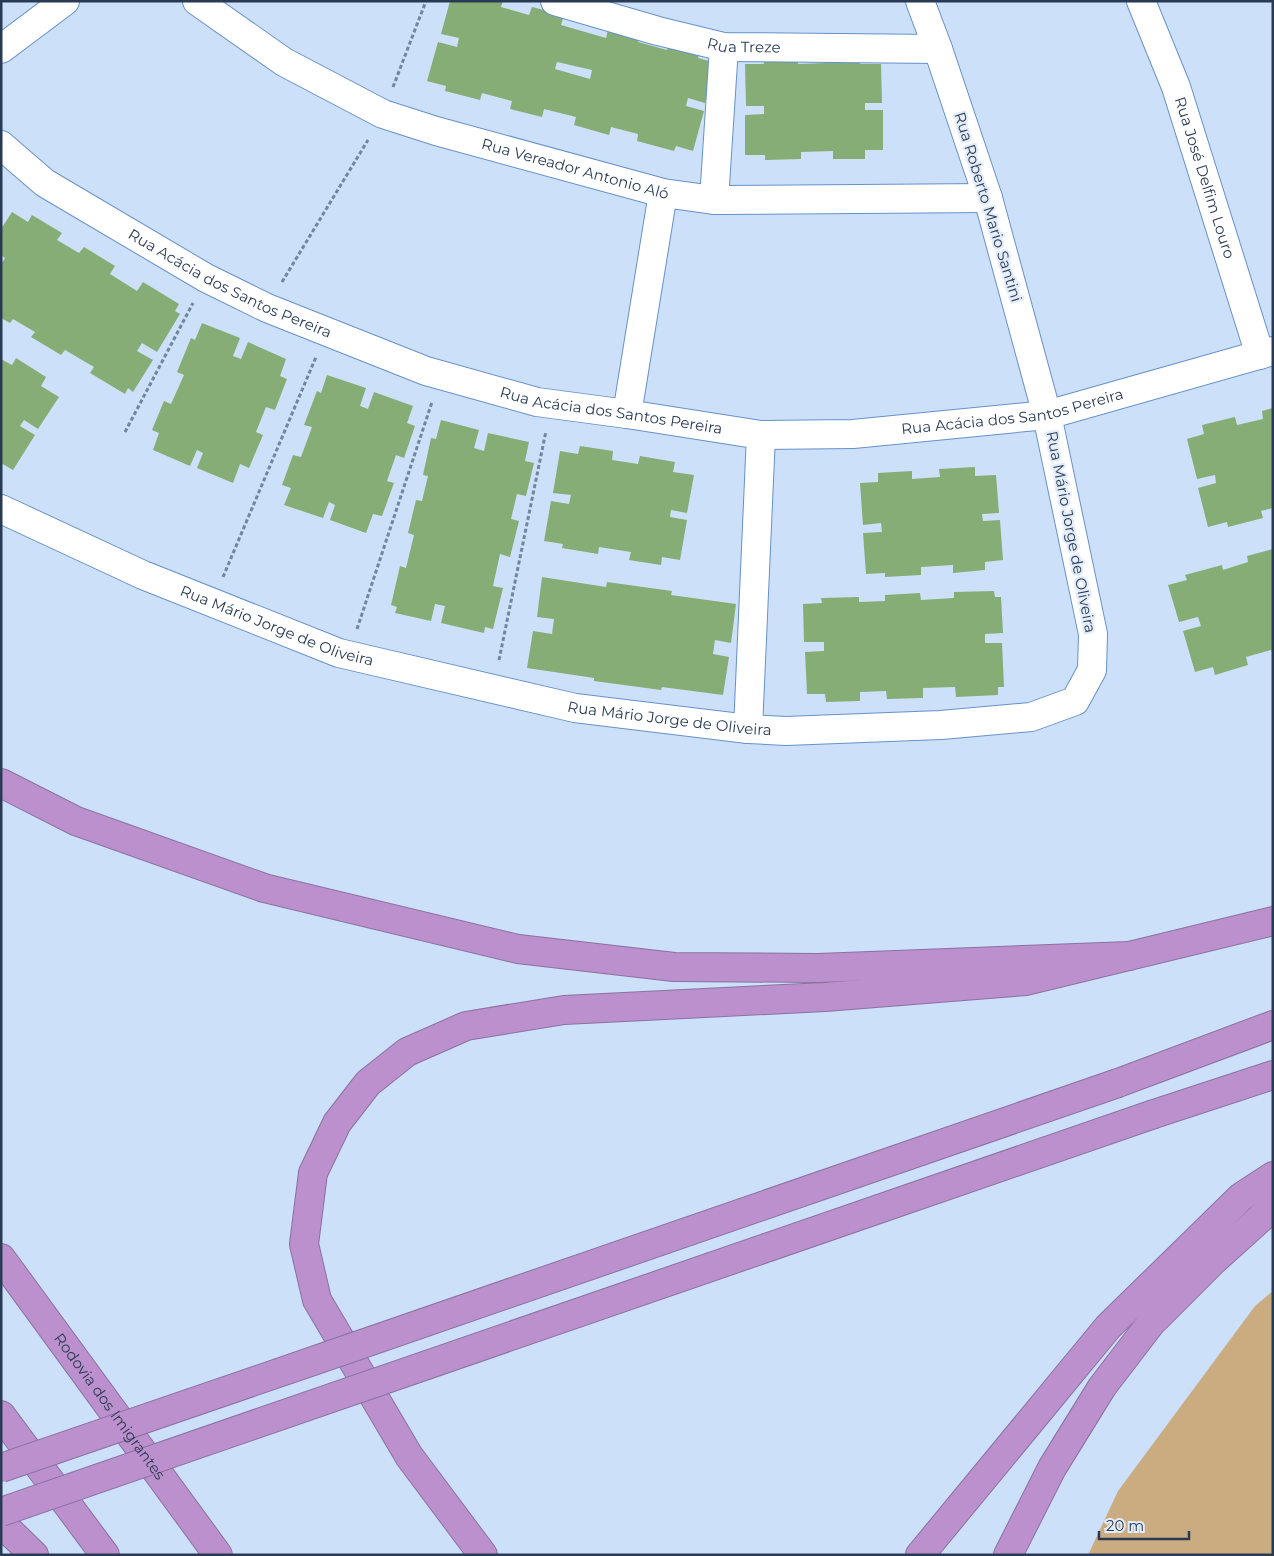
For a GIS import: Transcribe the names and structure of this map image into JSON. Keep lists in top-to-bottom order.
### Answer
{
  "streets": {
    "highway": ["Rodovia dos Imigrantes"],
    "street": [
      "Rua Treze",
      "Rua Vereador Antonio Aló",
      "Rua José Delfim Louro",
      "Rua Roberto Mario Santini",
      "Rua Acácia dos Santos Pereira",
      "Rua Mário Jorge de Oliveira"
    ]
  },
  "crossings": [
    ["Rua Treze", "Rua Roberto Mario Santini"],
    ["Rua Vereador Antonio Aló", "Rua Roberto Mario Santini"],
    ["Rua José Delfim Louro", "Rua Acácia dos Santos Pereira"],
    ["Rua Roberto Mario Santini", "Rua Acácia dos Santos Pereira"],
    ["Rua Roberto Mario Santini", "Rua Mário Jorge de Oliveira"],
    ["Rua Acácia dos Santos Pereira", "Rua Mário Jorge de Oliveira"]
  ],
  "scale_bar": "20 m"
}
